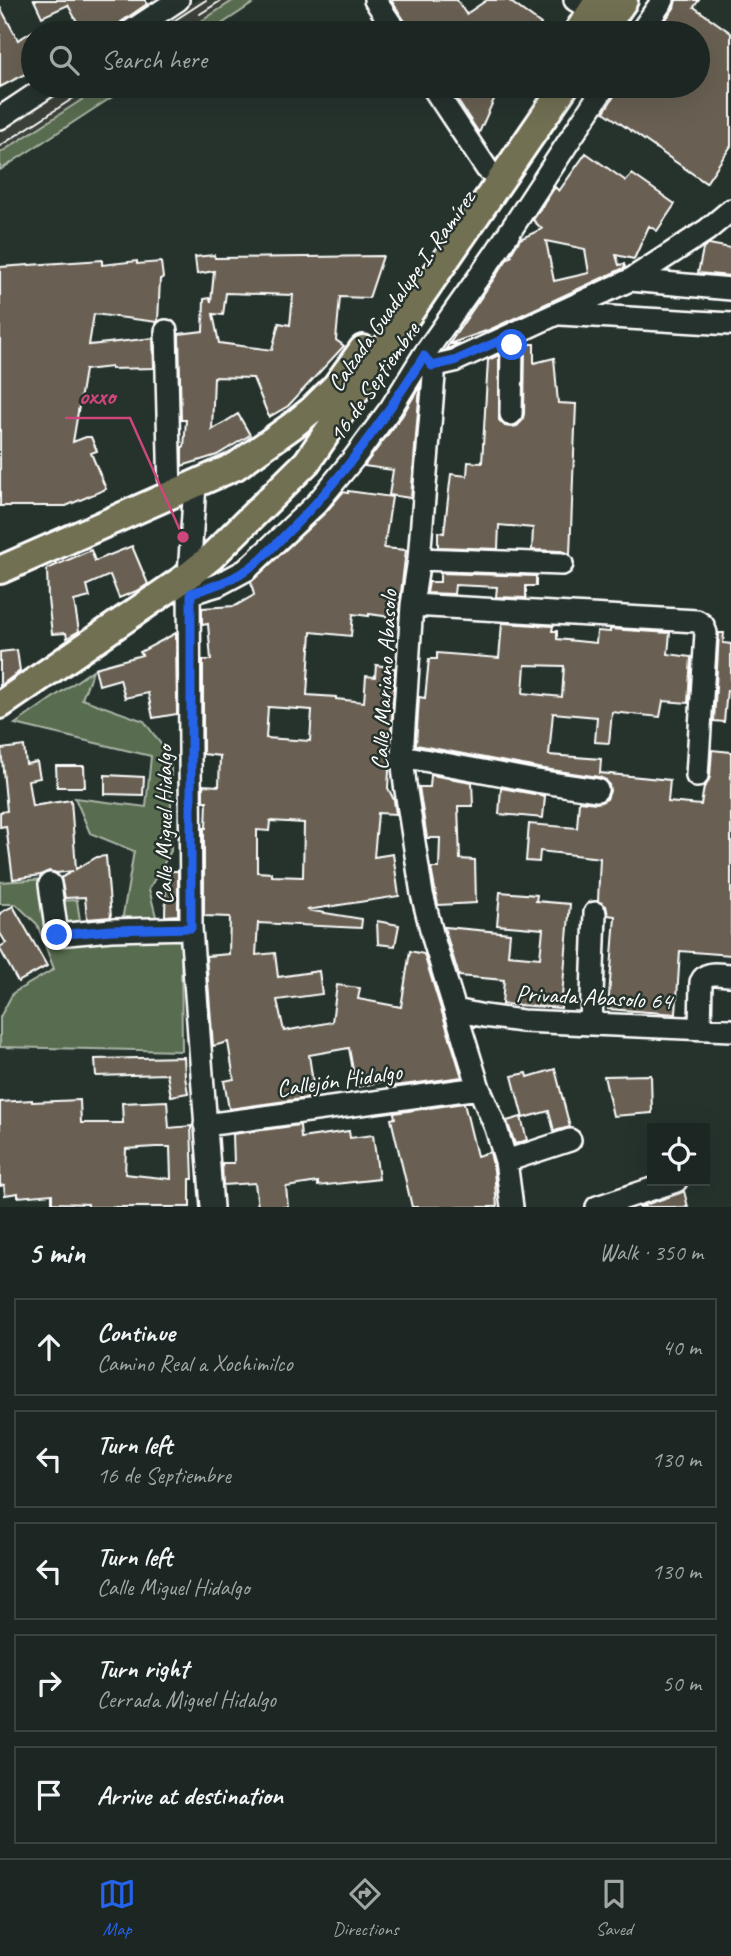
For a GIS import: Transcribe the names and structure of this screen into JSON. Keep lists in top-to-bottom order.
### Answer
{
  "streets": {
    "main road": ["Calzada Guadalupe I. Ramírez"],
    "street": [
      "16 de Septiembre",
      "Calle Mariano Abasolo",
      "Calle Miguel Hidalgo",
      "Privada Abasolo 64",
      "Callejón Hidalgo"
    ]
  },
  "crossings": [
    ["Calzada Guadalupe I. Ramírez", "16 de Septiembre"],
    ["Calzada Guadalupe I. Ramírez", "Calle Miguel Hidalgo"],
    ["16 de Septiembre", "Calle Mariano Abasolo"],
    ["16 de Septiembre", "Calle Miguel Hidalgo"],
    ["Calle Mariano Abasolo", "Privada Abasolo 64"],
    ["Calle Mariano Abasolo", "Callejón Hidalgo"],
    ["Calle Miguel Hidalgo", "Callejón Hidalgo"]
  ],
  "places": ["oxxo"],
  "page": {
    "search": "Search here",
    "heading": ["5 min", "Walk · 350 m"],
    "list": [
      ["Continue", "Camino Real a Xochimilco", "40 m"],
      ["Turn left", "16 de Septiembre", "130 m"],
      ["Turn left", "Calle Miguel Hidalgo", "130 m"],
      ["Turn right", "Cerrada Miguel Hidalgo", "50 m"],
      "Arrive at destination"
    ],
    "nav": ["Map", "Directions", "Saved"]
  }
}
